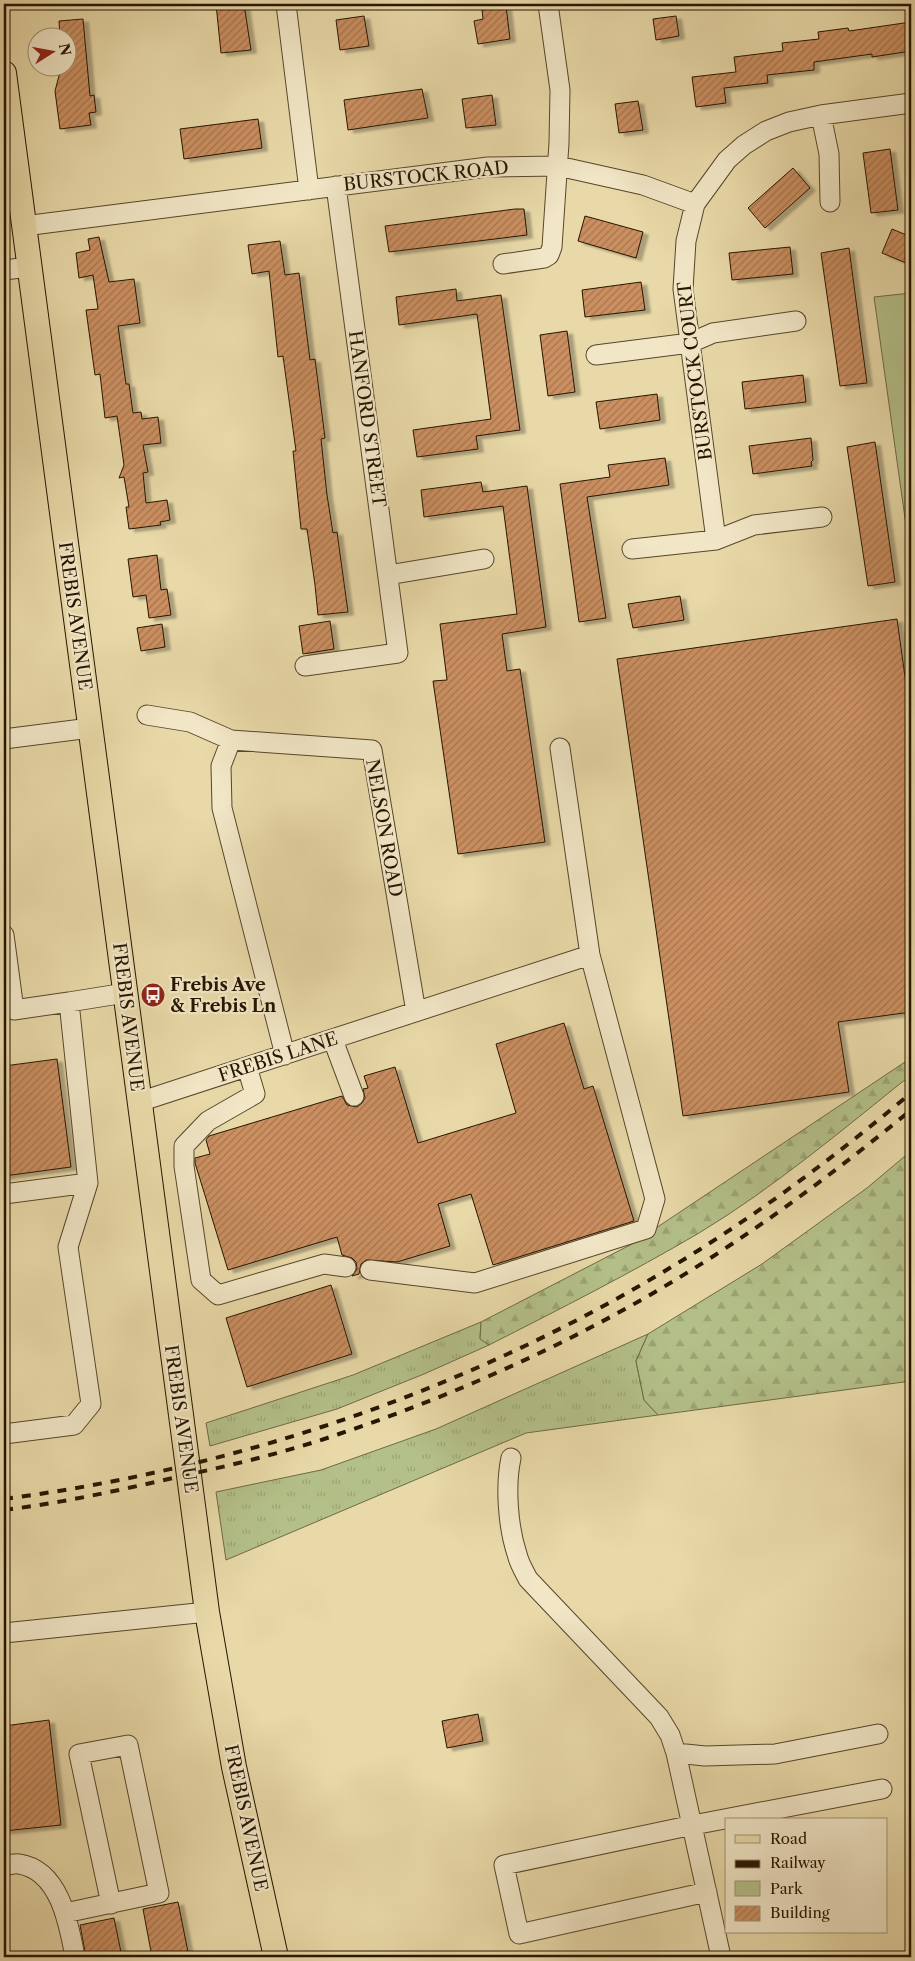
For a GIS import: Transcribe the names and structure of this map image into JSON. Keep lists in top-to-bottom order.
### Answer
{
  "streets": {
    "main road": ["FREBIS AVENUE"],
    "street": [
      "BURSTOCK ROAD",
      "BURSTOCK COURT",
      "HANFORD STREET",
      "NELSON ROAD",
      "FREBIS LANE"
    ]
  },
  "crossings": [
    ["BURSTOCK ROAD", "BURSTOCK COURT"],
    ["BURSTOCK ROAD", "HANFORD STREET"],
    ["BURSTOCK ROAD", "FREBIS AVENUE"],
    ["FREBIS AVENUE", "FREBIS LANE"],
    ["NELSON ROAD", "FREBIS LANE"]
  ],
  "places": {
    "bus stop": ["Frebis Ave & Frebis Ln"]
  },
  "legend": [
    "Road",
    "Railway",
    "Park",
    "Building"
  ],
  "north": "right"
}
